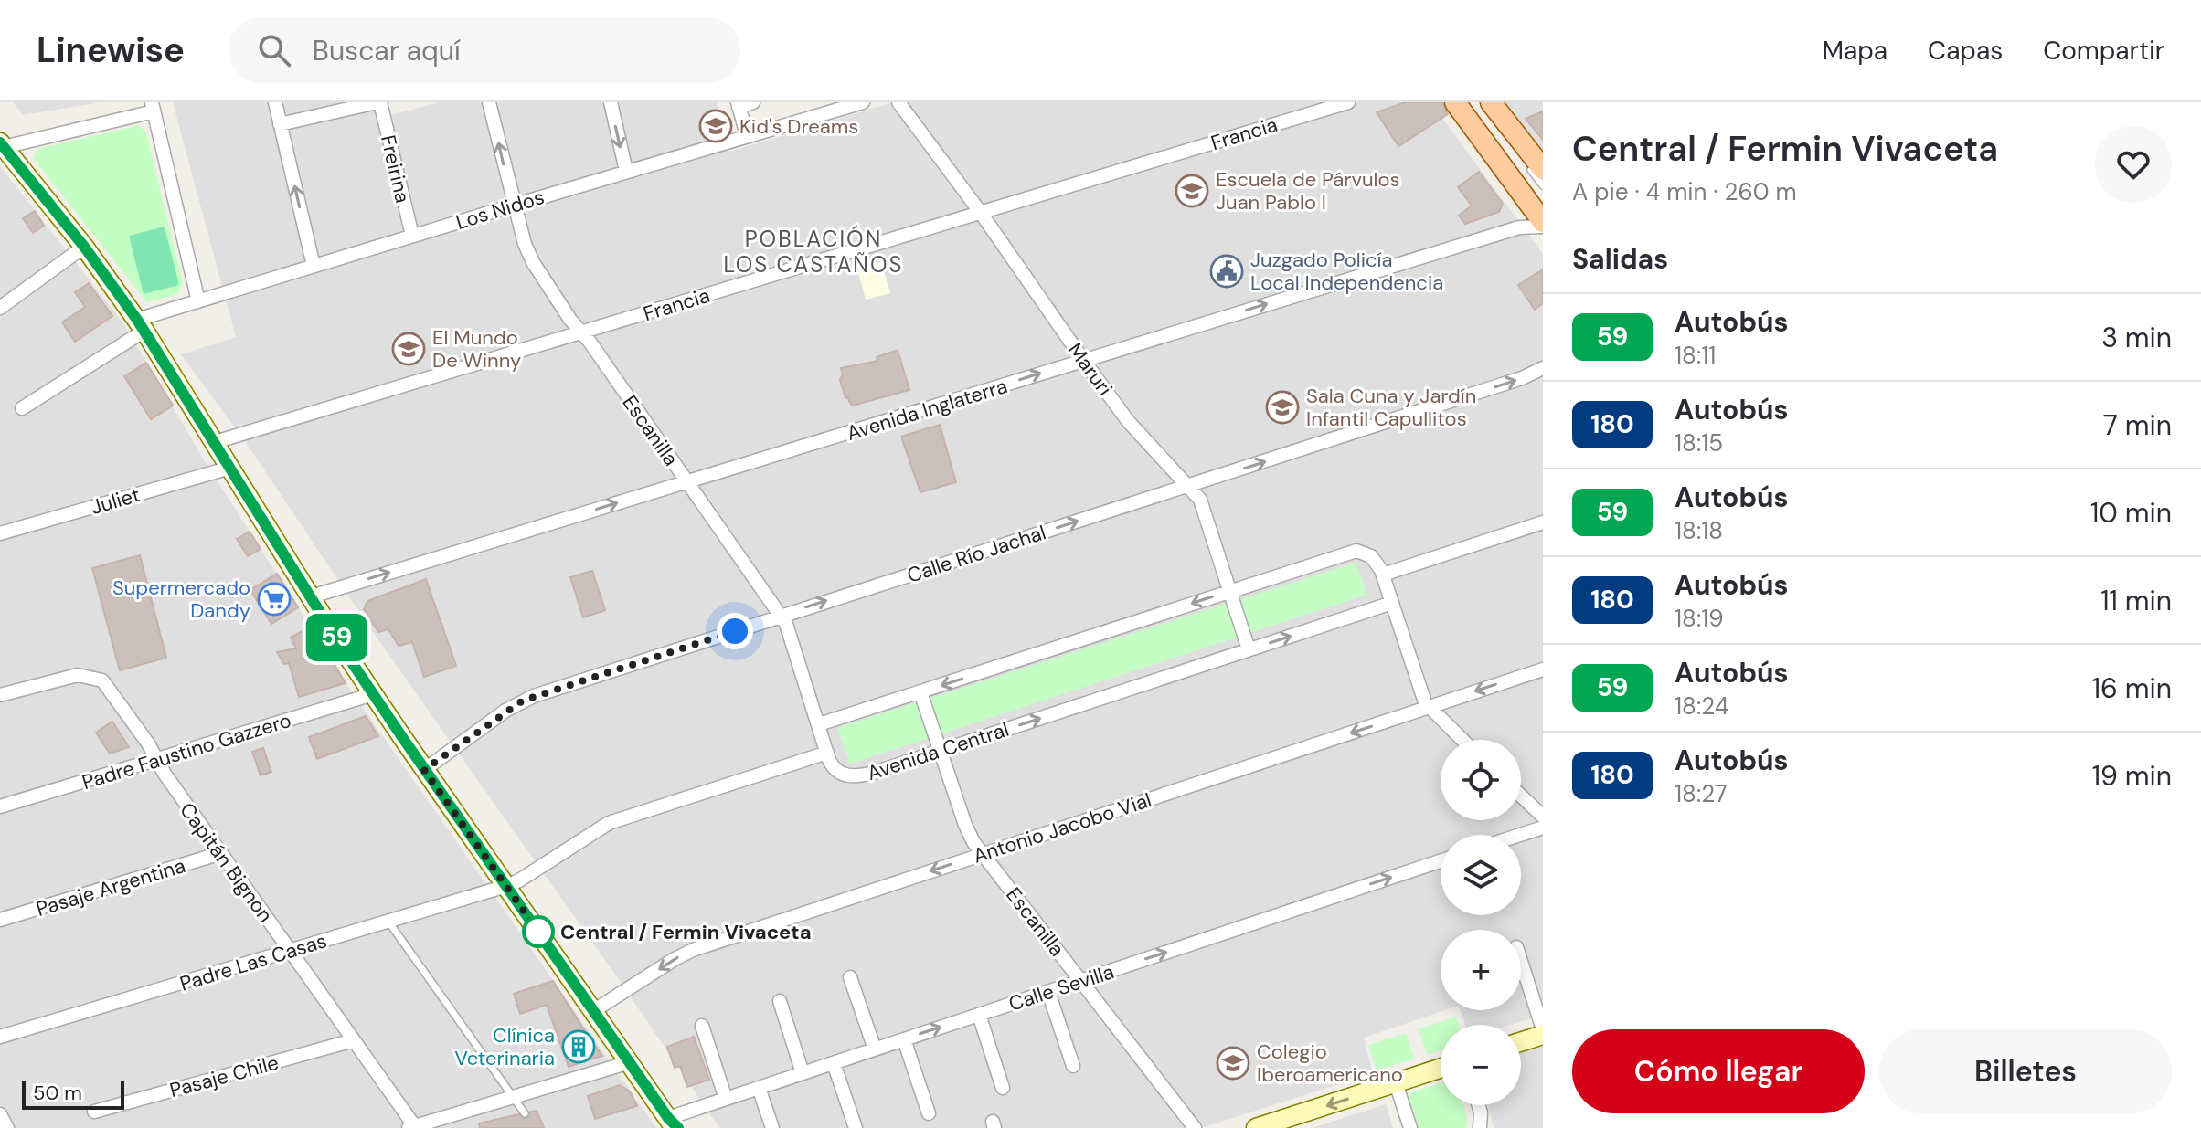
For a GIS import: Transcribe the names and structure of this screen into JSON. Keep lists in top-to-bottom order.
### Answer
{
  "streets": {
    "street": [
      "Francia",
      "Freirina",
      "Los Nidos",
      "Maruri",
      "Avenida Inglaterra",
      "Escanilla",
      "Juliet",
      "Calle Río Jachal",
      "Padre Faustino Gazzero",
      "Avenida Central",
      "Antonio Jacobo Vial",
      "Capitán Bignon",
      "Pasaje Argentina",
      "Padre Las Casas",
      "Calle Sevilla",
      "Pasaje Chile"
    ]
  },
  "crossings": [
    ["Francia", "Maruri"],
    ["Francia", "Escanilla"],
    ["Freirina", "Los Nidos"],
    ["Los Nidos", "Escanilla"],
    ["Maruri", "Avenida Inglaterra"],
    ["Maruri", "Calle Río Jachal"],
    ["Maruri", "Avenida Central"],
    ["Avenida Inglaterra", "Escanilla"],
    ["Escanilla", "Calle Río Jachal"],
    ["Escanilla", "Avenida Central"],
    ["Escanilla", "Antonio Jacobo Vial"],
    ["Escanilla", "Calle Sevilla"],
    ["Padre Faustino Gazzero", "Capitán Bignon"],
    ["Capitán Bignon", "Pasaje Argentina"],
    ["Capitán Bignon", "Padre Las Casas"],
    ["Capitán Bignon", "Pasaje Chile"]
  ],
  "one_way": ["Avenida Inglaterra", "Antonio Jacobo Vial", "Calle Sevilla"],
  "districts": ["POBLACIÓN LOS CASTAÑOS"],
  "places": {
    "school or university": [
      "Kid's Dreams",
      "Escuela de Párvulos Juan Pablo I",
      "El Mundo De Winny",
      "Sala Cuna y Jardín Infantil Capullitos",
      "Colegio Iberoamericano"
    ],
    "public building": ["Juzgado Policía Local Independencia"],
    "supermarket": ["Supermercado Dandy"],
    "other": ["Central / Fermin Vivaceta"],
    "building": ["Clínica Veterinaria"]
  },
  "lines": ["bus line 59"],
  "scale_bar": "50 m",
  "page": {
    "header": "Linewise",
    "search": "Buscar aquí",
    "nav": ["Mapa", "Capas", "Compartir"],
    "on_map": "59",
    "heading": [
      ["Central / Fermin Vivaceta", "A pie · 4 min · 260 m"],
      "Salidas"
    ],
    "list": [
      {
        "mark": "59",
        "name": "Autobús",
        "note": "18:11",
        "value": "3 min"
      },
      {
        "mark": "180",
        "name": "Autobús",
        "note": "18:15",
        "value": "7 min"
      },
      {
        "mark": "59",
        "name": "Autobús",
        "note": "18:18",
        "value": "10 min"
      },
      {
        "mark": "180",
        "name": "Autobús",
        "note": "18:19",
        "value": "11 min"
      },
      {
        "mark": "59",
        "name": "Autobús",
        "note": "18:24",
        "value": "16 min"
      },
      {
        "mark": "180",
        "name": "Autobús",
        "note": "18:27",
        "value": "19 min"
      }
    ],
    "map_buttons": ["+", "−"],
    "buttons": ["Cómo llegar", "Billetes"],
    "scale": "50 m"
  }
}
